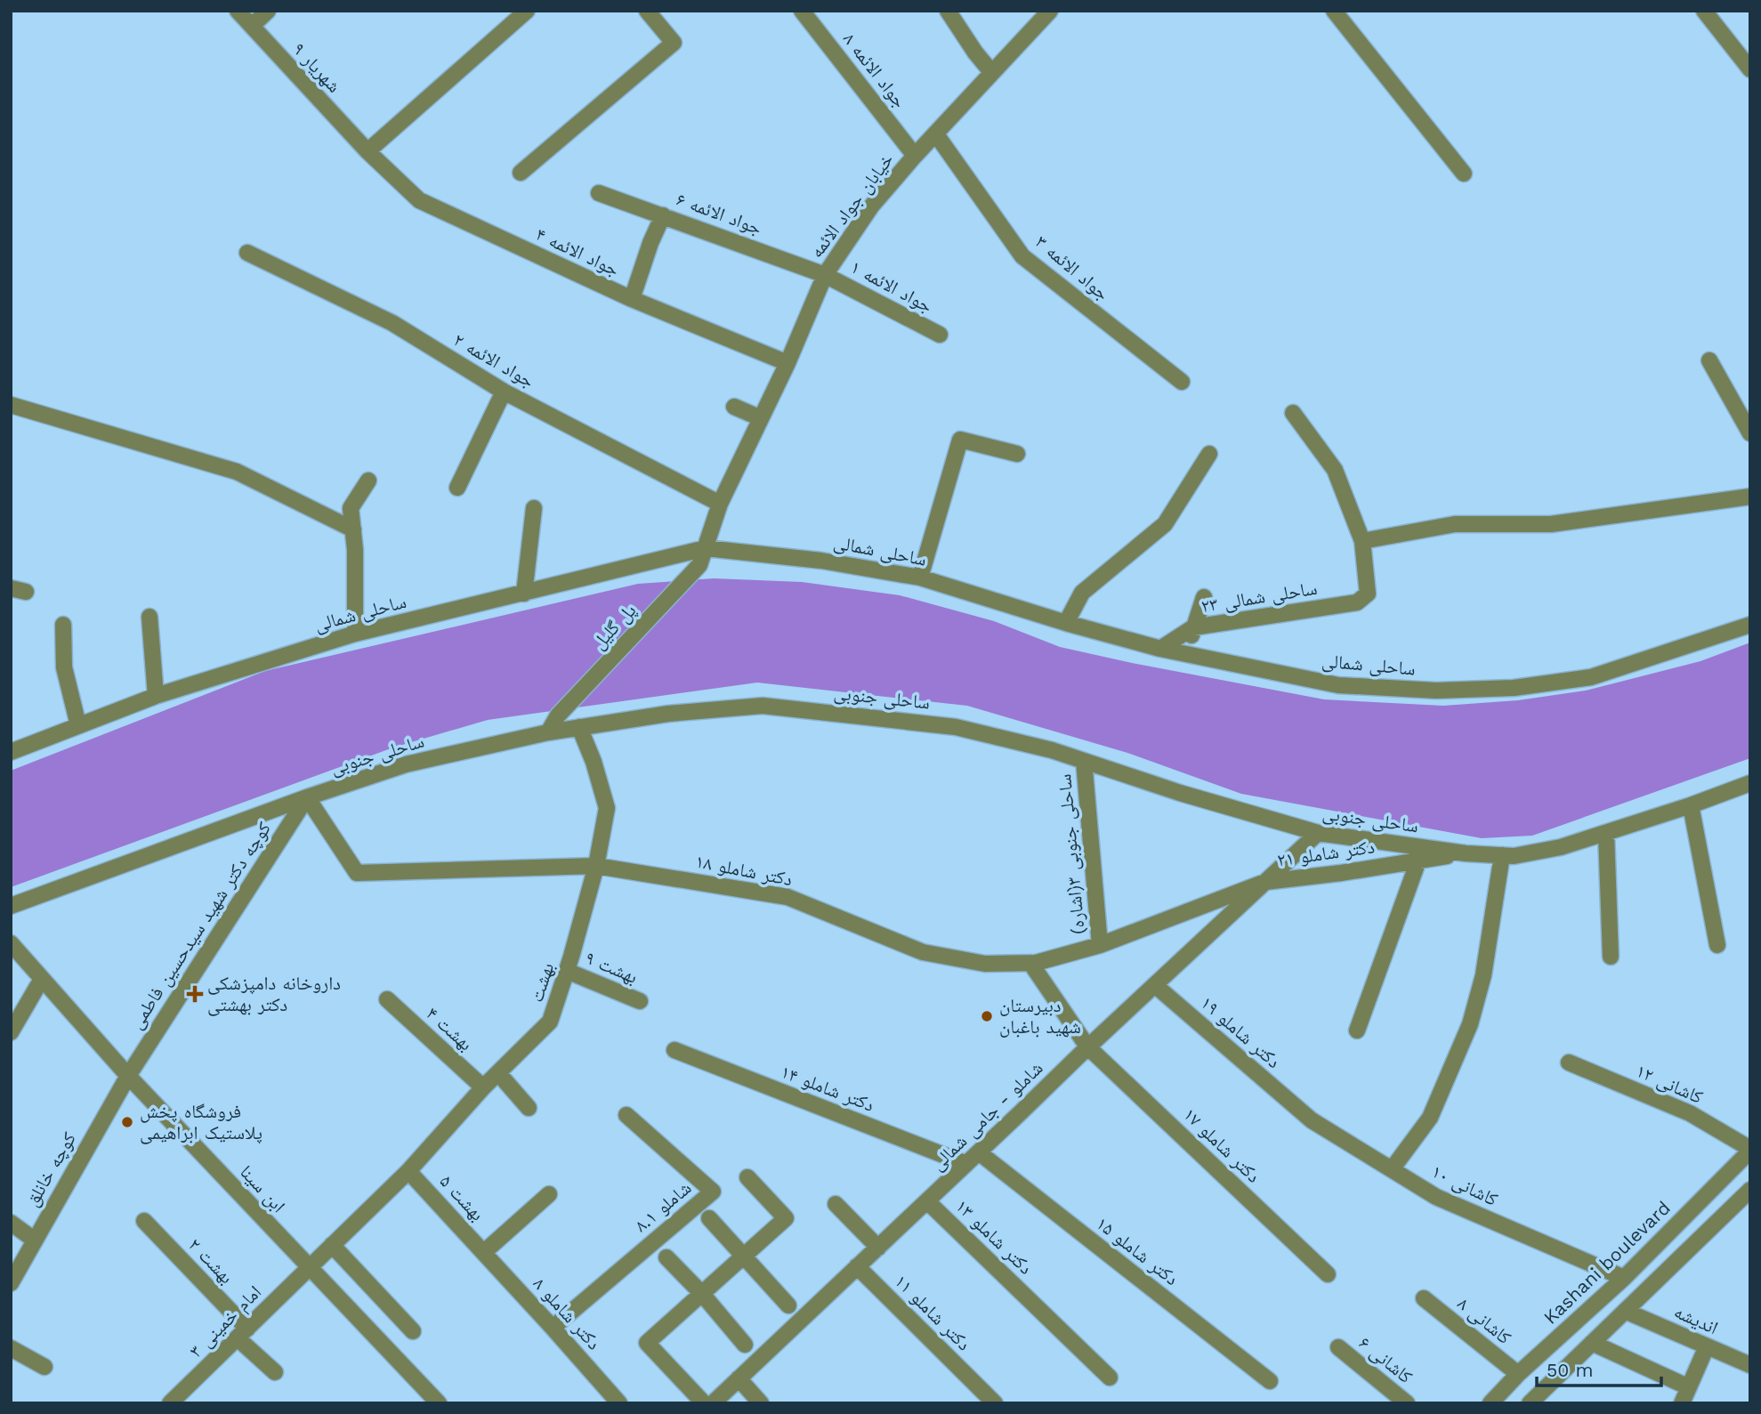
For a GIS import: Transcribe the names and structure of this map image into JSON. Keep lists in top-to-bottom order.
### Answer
{
  "streets": {
    "street": [
      "شهریار ۹",
      "جواد الائمه ۸",
      "خیابان جواد الائمه",
      "جواد الائمه ۶",
      "جواد الائمه ۴",
      "جواد الائمه ۳",
      "جواد الائمه ۱",
      "جواد الائمه ۲",
      "ساحلی شمالی",
      "ساحلی شمالی ۲۳",
      "پل گلیل",
      "ساحلی جنوبی",
      "دکتر شاملو ۲۱",
      "ساحلی جنوبی ۳(اشاره)",
      "دکتر شاملو ۱۸",
      "کوچه دکتر شهید سیدحسین فاطمی",
      "بهشت ۹",
      "بهشت",
      "بهشت ۴",
      "دکتر شاملو ۱۹",
      "کاشانی ۱۲",
      "دکتر شاملو ۱۴",
      "شاملو - جامی شمالی",
      "دکتر شاملو ۱۷",
      "کوچه خانلق",
      "کاشانی ۱۰",
      "ابن سینا",
      "بهشت ۵",
      "شاملو ۸.۱",
      "دکتر شاملو ۱۳",
      "دکتر شاملو ۱۵",
      "بهشت ۲",
      "Kashani boulevard",
      "دکتر شاملو ۱۱",
      "دکتر شاملو ۸",
      "اندیشه",
      "کاشانی ۸",
      "امام خمینی ۳",
      "کاشانی ۶"
    ]
  },
  "crossings": [
    ["شهریار ۹", "جواد الائمه ۴"],
    ["جواد الائمه ۸", "خیابان جواد الائمه"],
    ["خیابان جواد الائمه", "جواد الائمه ۶"],
    ["خیابان جواد الائمه", "جواد الائمه ۴"],
    ["خیابان جواد الائمه", "جواد الائمه ۳"],
    ["خیابان جواد الائمه", "جواد الائمه ۱"],
    ["خیابان جواد الائمه", "جواد الائمه ۲"],
    ["خیابان جواد الائمه", "ساحلی شمالی"],
    ["خیابان جواد الائمه", "پل گلیل"],
    ["جواد الائمه ۶", "جواد الائمه ۱"],
    ["ساحلی شمالی", "ساحلی شمالی ۲۳"],
    ["پل گلیل", "ساحلی جنوبی"],
    ["ساحلی جنوبی", "دکتر شاملو ۲۱"],
    ["ساحلی جنوبی", "ساحلی جنوبی ۳(اشاره)"],
    ["ساحلی جنوبی", "دکتر شاملو ۱۸"],
    ["ساحلی جنوبی", "کوچه دکتر شهید سیدحسین فاطمی"],
    ["ساحلی جنوبی", "بهشت"],
    ["ساحلی جنوبی", "شاملو - جامی شمالی"],
    ["دکتر شاملو ۲۱", "دکتر شاملو ۱۸"],
    ["دکتر شاملو ۲۱", "شاملو - جامی شمالی"],
    ["ساحلی جنوبی ۳(اشاره)", "دکتر شاملو ۱۸"],
    ["دکتر شاملو ۱۸", "کوچه دکتر شهید سیدحسین فاطمی"],
    ["دکتر شاملو ۱۸", "بهشت"],
    ["دکتر شاملو ۱۸", "شاملو - جامی شمالی"],
    ["دکتر شاملو ۱۸", "دکتر شاملو ۱۷"],
    ["کوچه دکتر شهید سیدحسین فاطمی", "کوچه خانلق"],
    ["کوچه دکتر شهید سیدحسین فاطمی", "ابن سینا"],
    ["بهشت ۹", "بهشت"],
    ["بهشت", "بهشت ۴"],
    ["بهشت", "بهشت ۵"],
    ["دکتر شاملو ۱۹", "شاملو - جامی شمالی"],
    ["دکتر شاملو ۱۹", "کاشانی ۱۰"],
    ["کاشانی ۱۲", "Kashani boulevard"],
    ["دکتر شاملو ۱۴", "شاملو - جامی شمالی"],
    ["شاملو - جامی شمالی", "دکتر شاملو ۱۷"],
    ["شاملو - جامی شمالی", "دکتر شاملو ۱۳"],
    ["شاملو - جامی شمالی", "دکتر شاملو ۱۵"],
    ["شاملو - جامی شمالی", "دکتر شاملو ۱۱"],
    ["کوچه خانلق", "ابن سینا"],
    ["کاشانی ۱۰", "Kashani boulevard"],
    ["ابن سینا", "امام خمینی ۳"],
    ["بهشت ۵", "دکتر شاملو ۸"],
    ["شاملو ۸.۱", "دکتر شاملو ۸"],
    ["بهشت ۲", "امام خمینی ۳"],
    ["Kashani boulevard", "کاشانی ۸"]
  ],
  "places": {
    "health": ["داروخانه دامپزشکی دکتر بهشتی"],
    "other": ["دبیرستان شهید باغبان", "فروشگاه پخش پلاستیک ابراهیمی"]
  },
  "scale_bar": "50 m"
}
